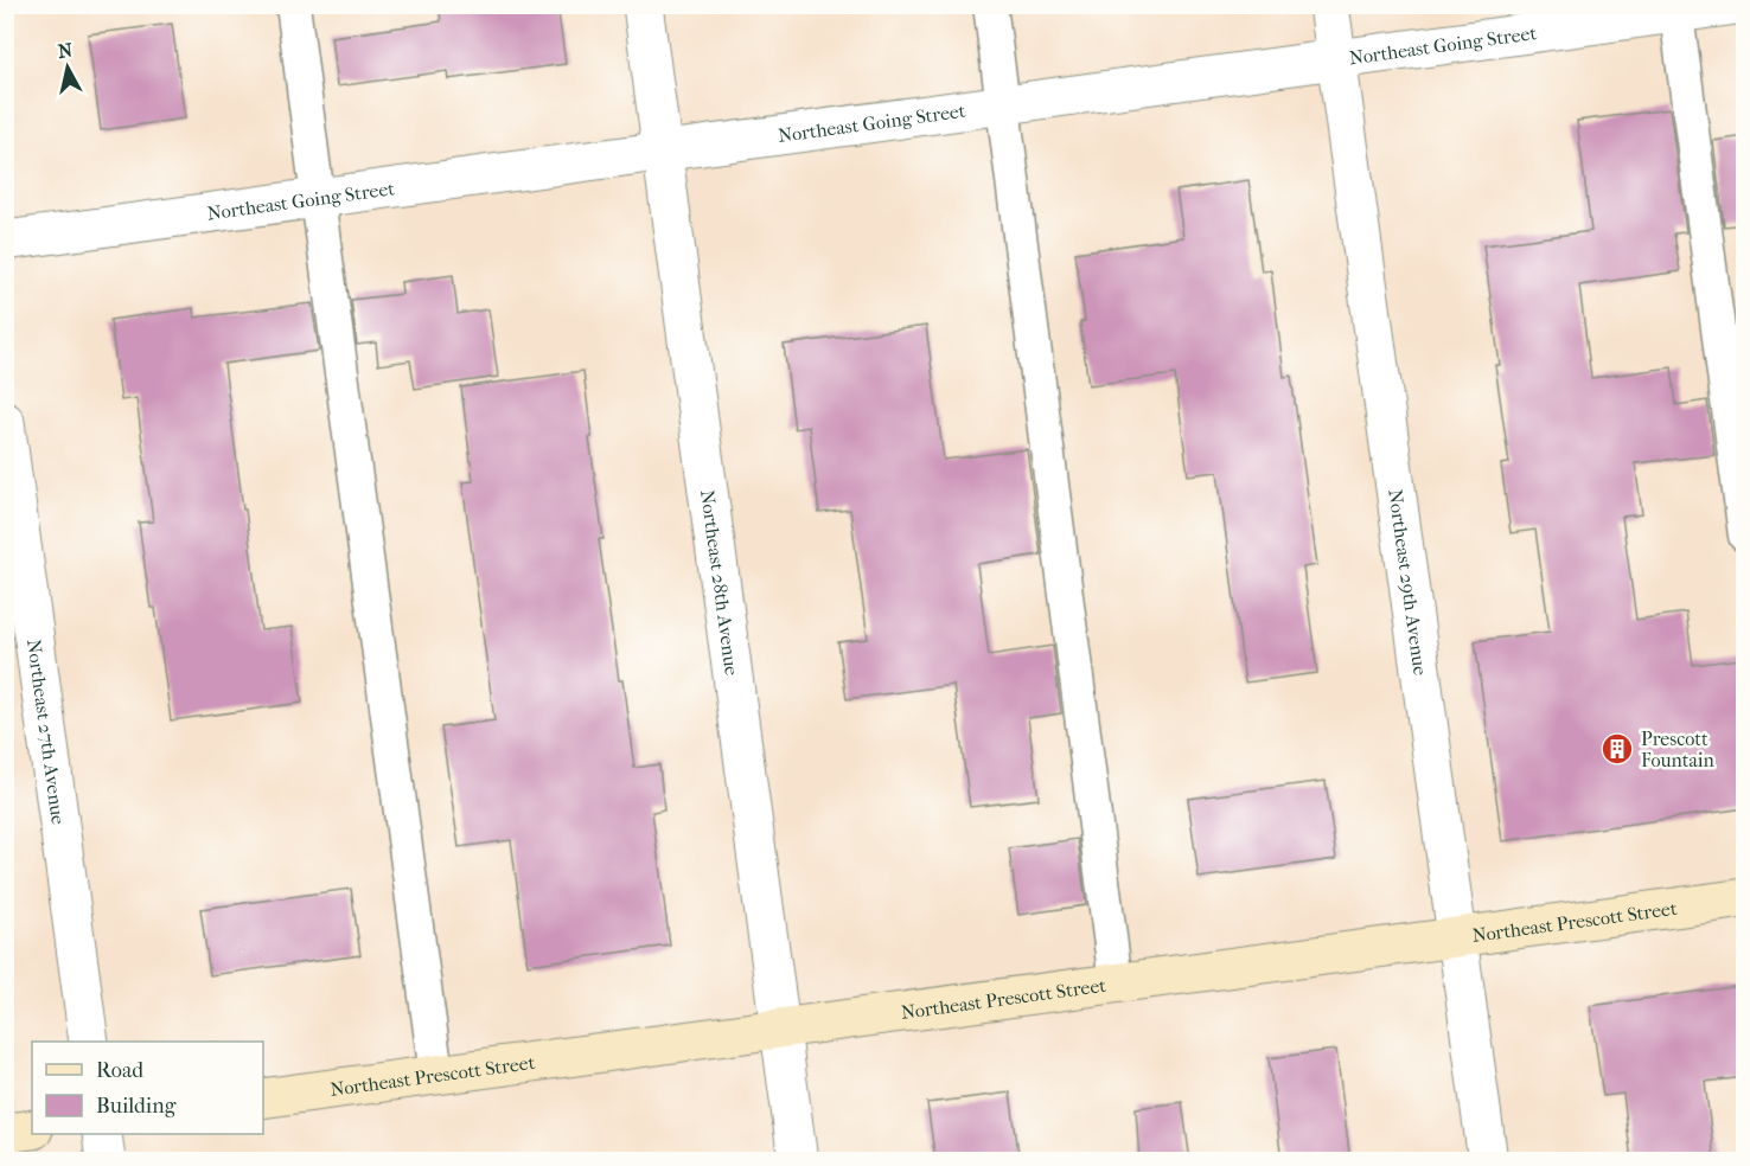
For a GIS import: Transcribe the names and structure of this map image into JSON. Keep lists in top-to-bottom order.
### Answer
{
  "streets": {
    "street": [
      "Northeast Going Street",
      "Northeast 28th Avenue",
      "Northeast 29th Avenue",
      "Northeast 27th Avenue",
      "Northeast Prescott Street"
    ]
  },
  "crossings": [
    ["Northeast Going Street", "Northeast 28th Avenue"],
    ["Northeast Going Street", "Northeast 29th Avenue"],
    ["Northeast 28th Avenue", "Northeast Prescott Street"],
    ["Northeast 29th Avenue", "Northeast Prescott Street"]
  ],
  "places": {
    "building": ["Prescott Fountain"]
  },
  "legend": ["Road", "Building"],
  "north": "top"
}
